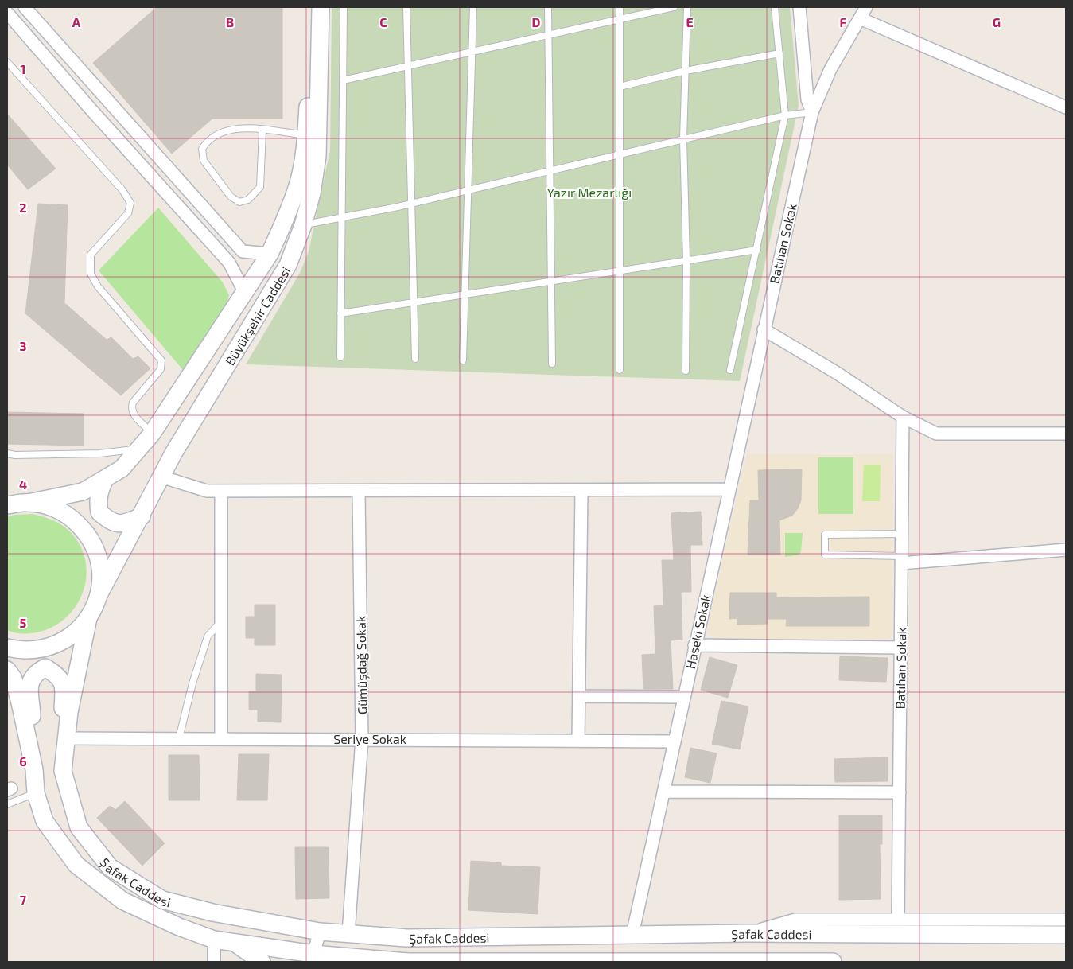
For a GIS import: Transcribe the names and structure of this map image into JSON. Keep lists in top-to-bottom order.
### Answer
{
  "streets": {
    "main road": ["Büyükşehir Caddesi", "Şafak Caddesi"],
    "street": [
      "Batıhan Sokak",
      "Haseki Sokak",
      "Gümüşdağ Sokak",
      "Seriye Sokak"
    ]
  },
  "crossings": [
    ["Batıhan Sokak", "Haseki Sokak"],
    ["Haseki Sokak", "Seriye Sokak"],
    ["Haseki Sokak", "Şafak Caddesi"],
    ["Gümüşdağ Sokak", "Seriye Sokak"],
    ["Gümüşdağ Sokak", "Şafak Caddesi"],
    ["Seriye Sokak", "Şafak Caddesi"]
  ],
  "parks": ["Yazır Mezarlığı"],
  "grid": {
    "columns": [
      "A",
      "B",
      "C",
      "D",
      "E",
      "F",
      "G"
    ],
    "rows": [
      "1",
      "2",
      "3",
      "4",
      "5",
      "6",
      "7"
    ]
  }
}
